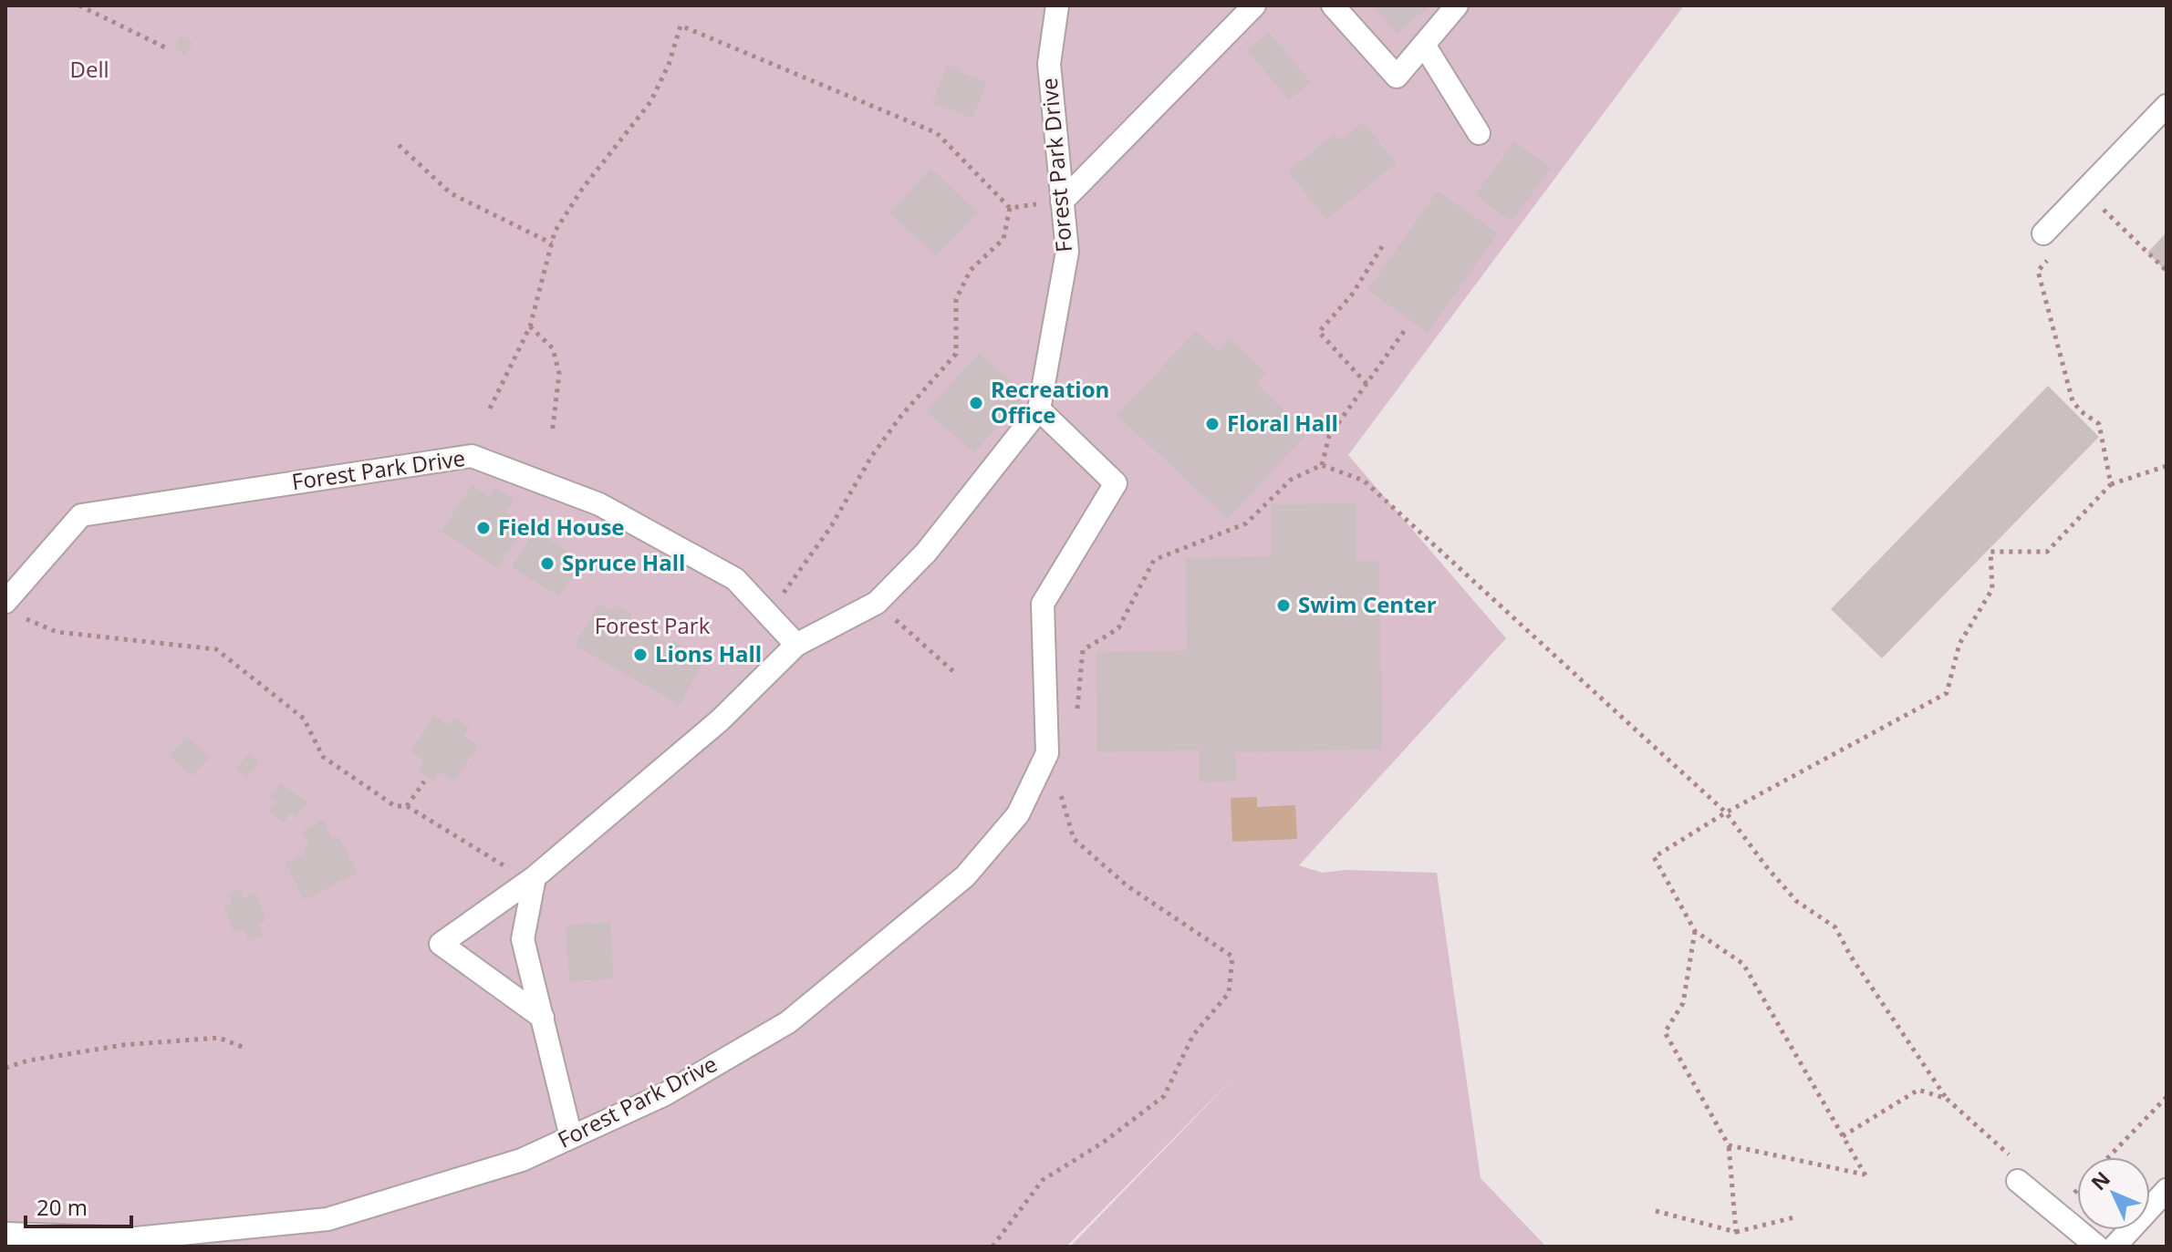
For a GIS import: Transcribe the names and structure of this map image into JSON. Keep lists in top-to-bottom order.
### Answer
{
  "streets": {
    "street": ["Forest Park Drive"]
  },
  "parks": ["Dell", "Forest Park"],
  "places": [
    "Recreation Office",
    "Floral Hall",
    "Field House",
    "Spruce Hall",
    "Swim Center",
    "Lions Hall"
  ],
  "scale_bar": "20 m",
  "north": "top left"
}
